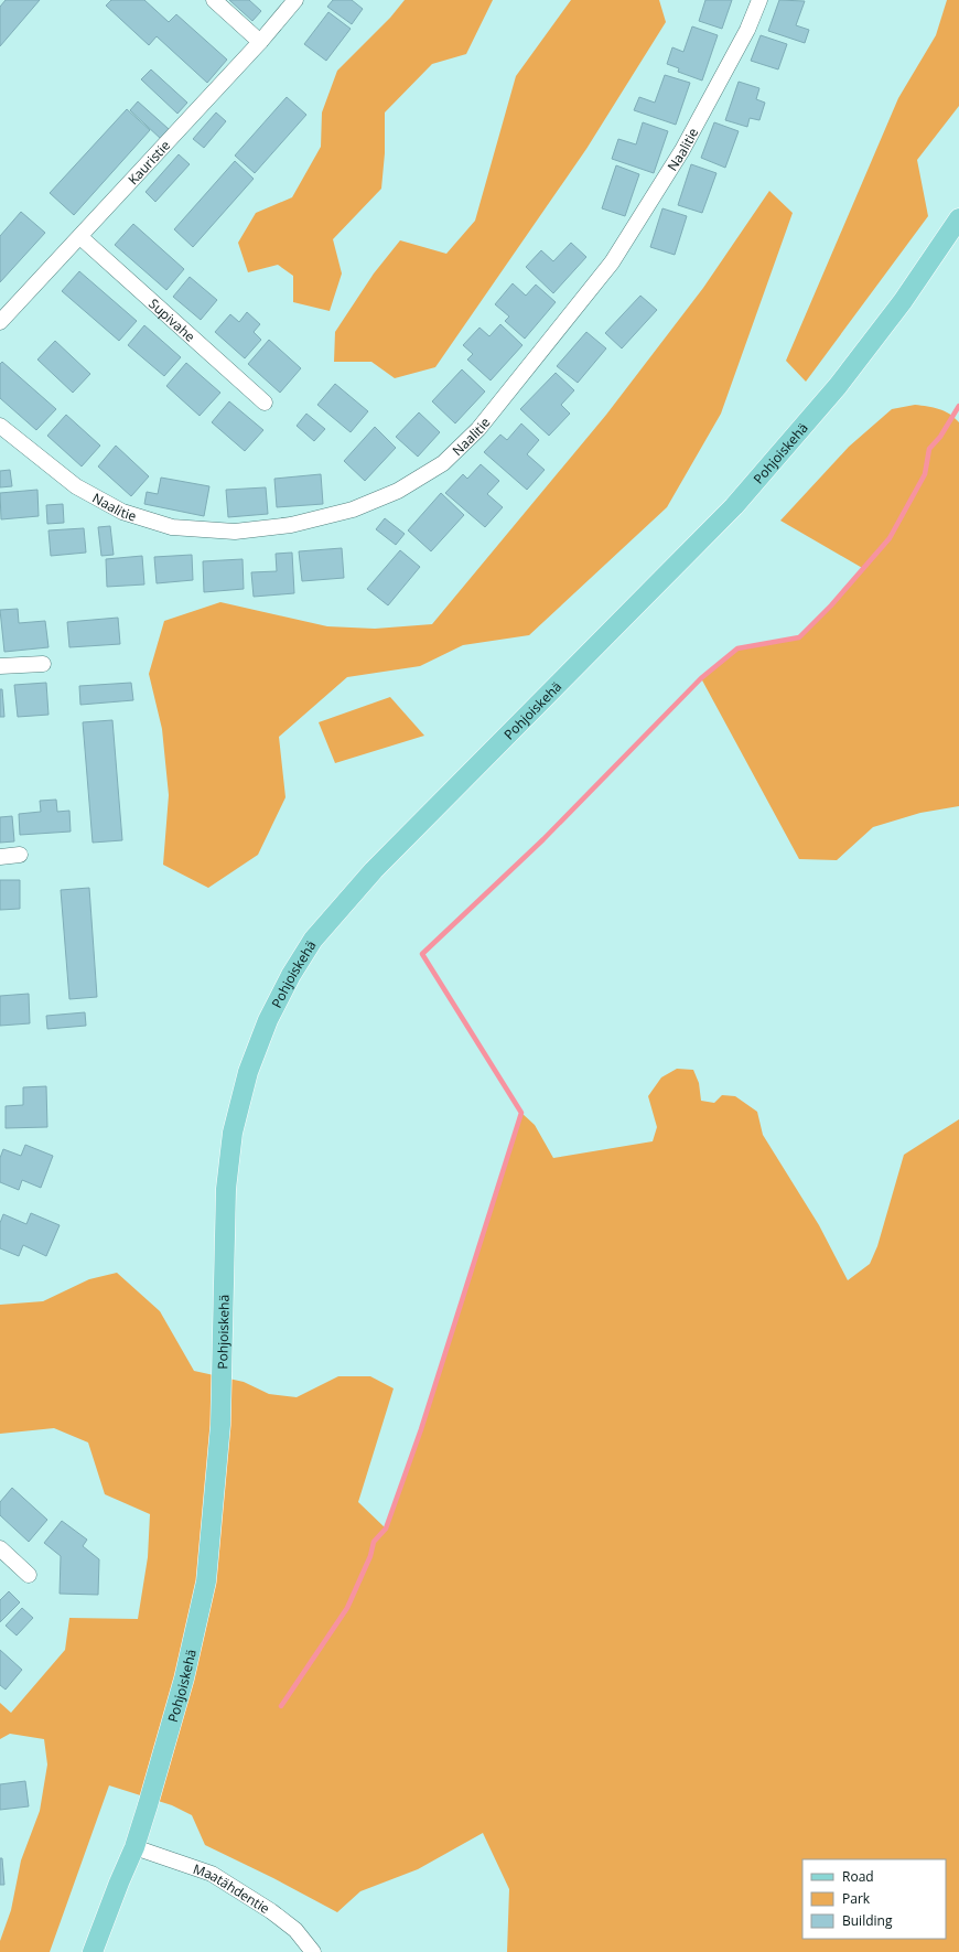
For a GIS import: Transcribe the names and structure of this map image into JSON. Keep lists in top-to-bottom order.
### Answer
{
  "streets": {
    "main road": ["Pohjoiskehä"],
    "street": [
      "Naalitie",
      "Kauristie",
      "Supivahe",
      "Maatähdentie"
    ]
  },
  "crossings": [
    ["Kauristie", "Supivahe"],
    ["Pohjoiskehä", "Maatähdentie"]
  ],
  "legend": ["Road", "Park", "Building"]
}
